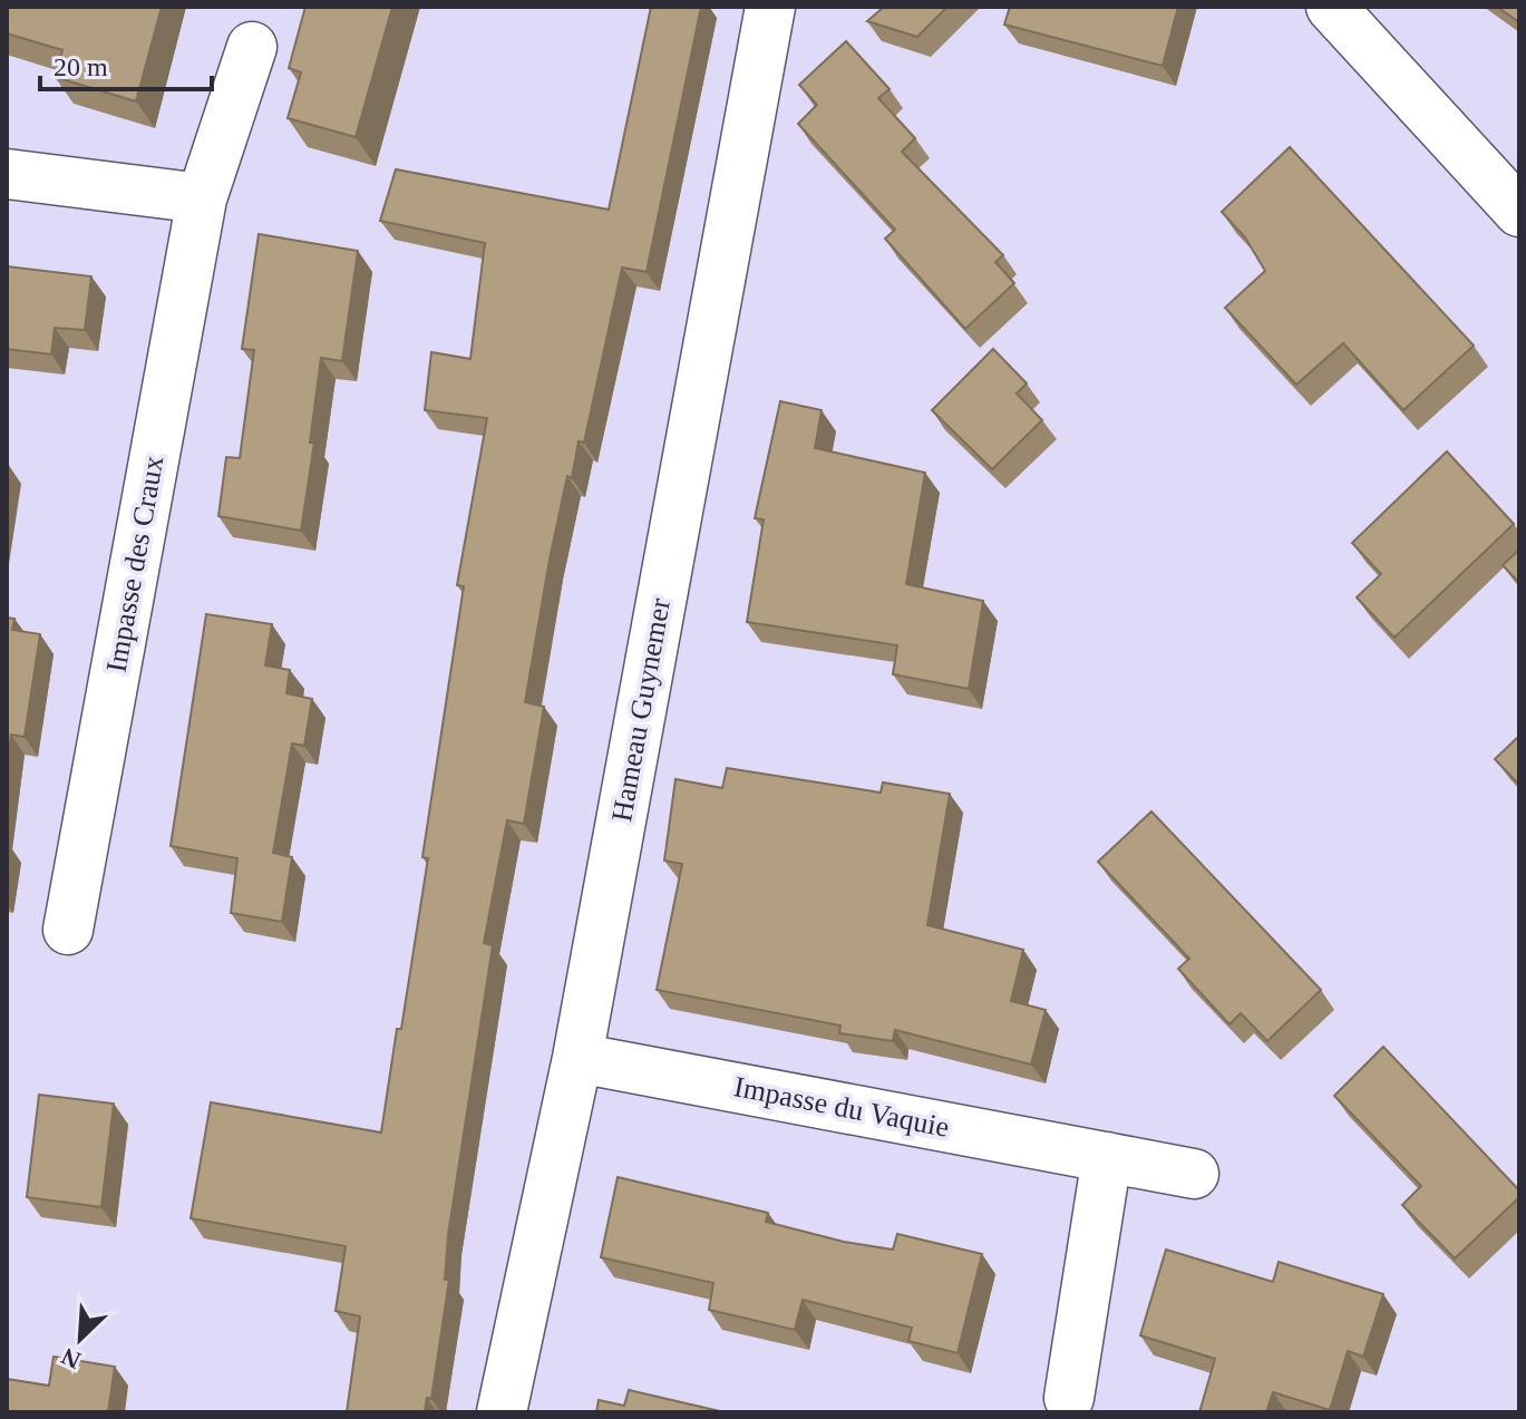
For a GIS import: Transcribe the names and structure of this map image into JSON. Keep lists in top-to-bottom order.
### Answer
{
  "streets": {
    "street": ["Impasse des Craux", "Hameau Guynemer", "Impasse du Vaquie"]
  },
  "crossings": [
    ["Hameau Guynemer", "Impasse du Vaquie"]
  ],
  "scale_bar": "20 m",
  "north": "bottom left"
}
